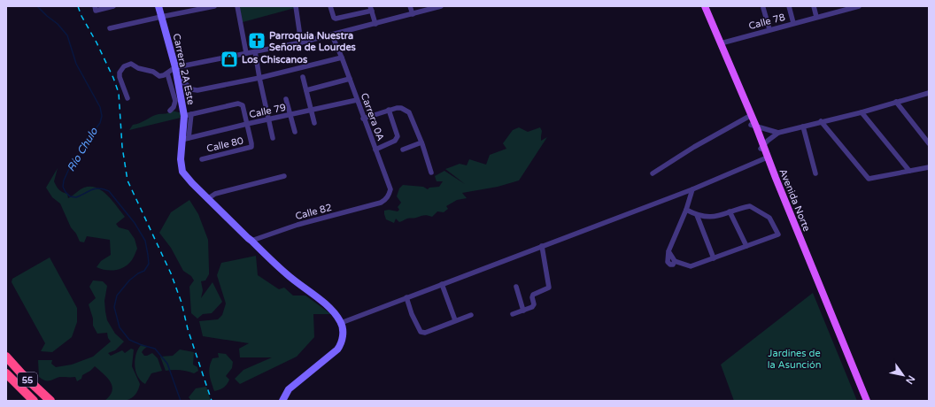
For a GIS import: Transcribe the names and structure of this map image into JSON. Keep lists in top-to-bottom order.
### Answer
{
  "streets": {
    "highway": ["55"],
    "main road": ["Avenida Norte"],
    "street": [
      "Calle 78",
      "Carrera 2A Este",
      "Calle 79",
      "Carrera 0A",
      "Calle 80",
      "Calle 82"
    ]
  },
  "crossings": [
    ["Calle 78", "Avenida Norte"],
    ["Carrera 2A Este", "Calle 79"],
    ["Carrera 2A Este", "Calle 82"],
    ["Calle 79", "Carrera 0A"],
    ["Calle 79", "Calle 80"],
    ["Carrera 0A", "Calle 82"]
  ],
  "water": ["Río Chulo"],
  "parks": ["Jardines de la Asunción"],
  "places": {
    "church": ["Parroquia Nuestra Señora de Lourdes"],
    "shop": ["Los Chiscanos"]
  },
  "north": "bottom right"
}
